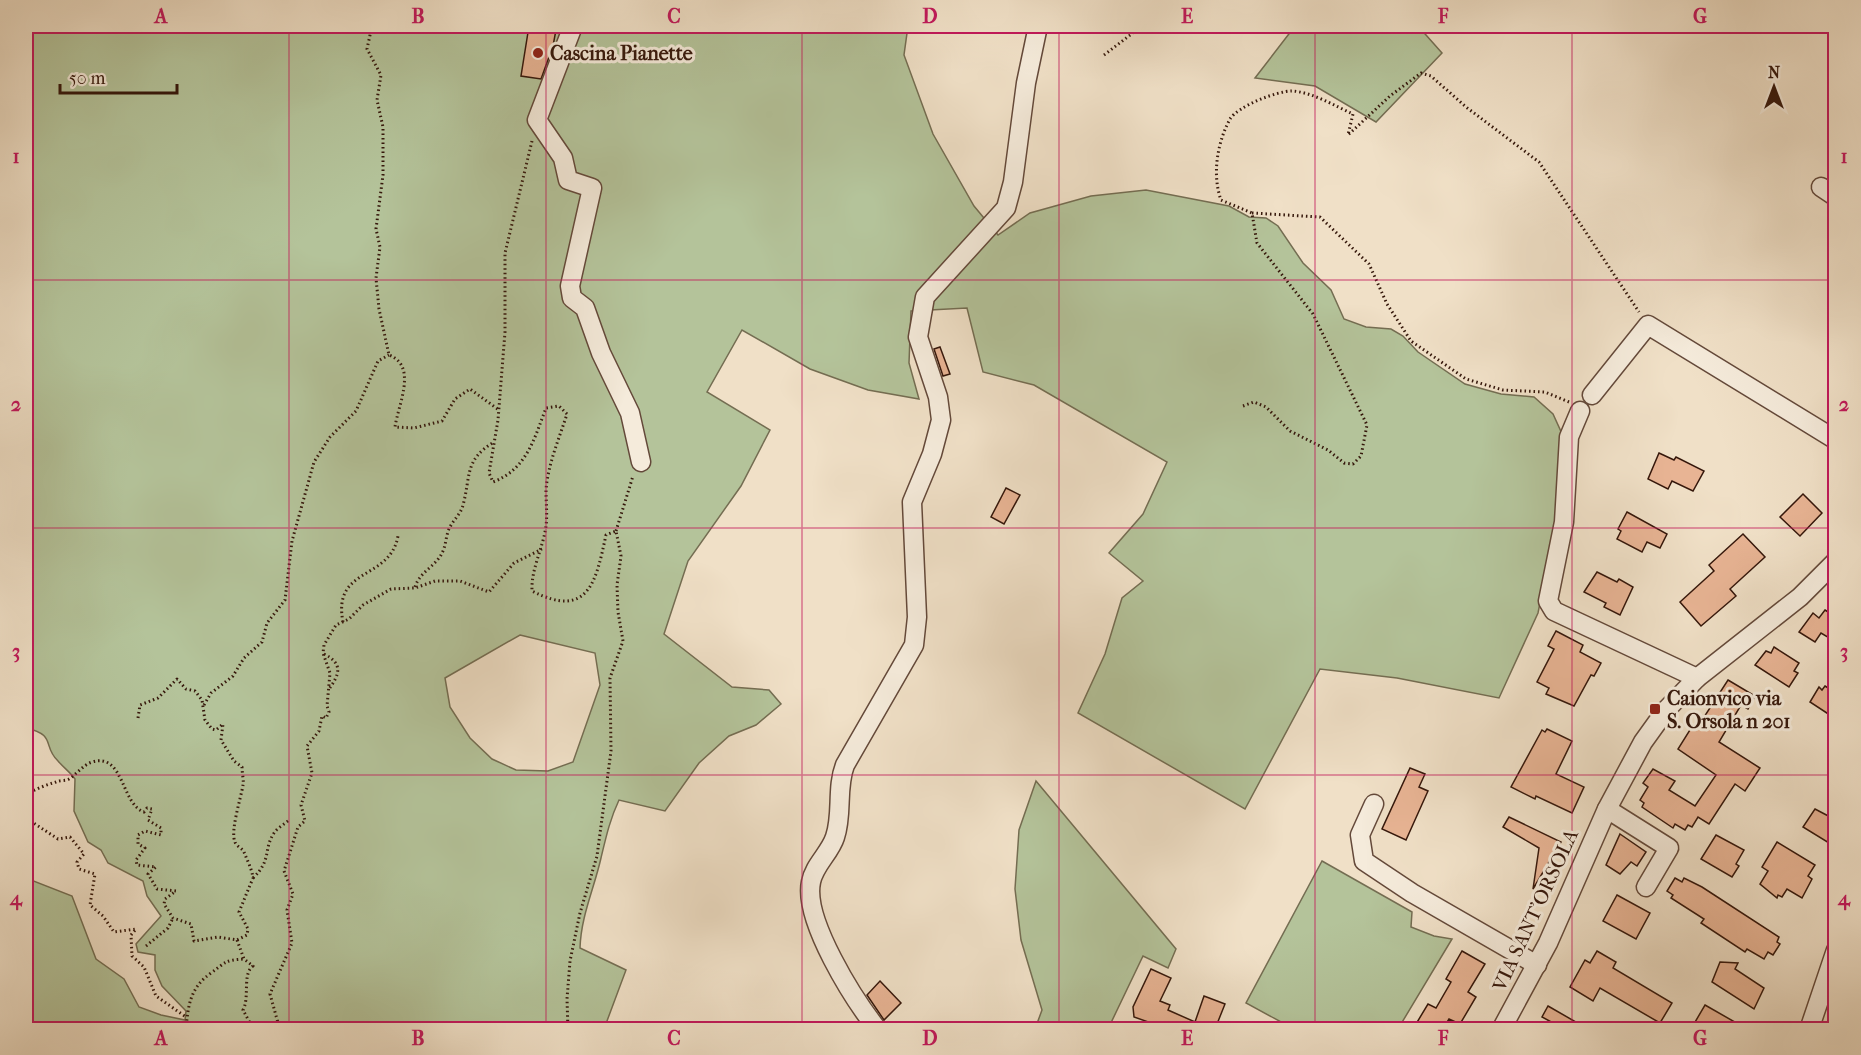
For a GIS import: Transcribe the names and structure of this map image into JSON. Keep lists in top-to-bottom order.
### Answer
{
  "streets": {
    "street": ["VIA SANT'ORSOLA"]
  },
  "places": {
    "other": ["Cascina Pianette"],
    "transit": ["Caionvico via S. Orsola n 201"]
  },
  "scale_bar": "50 m",
  "north": "top",
  "grid": {
    "columns": [
      "A",
      "B",
      "C",
      "D",
      "E",
      "F",
      "G"
    ],
    "rows": [
      "1",
      "2",
      "3",
      "4"
    ]
  }
}
